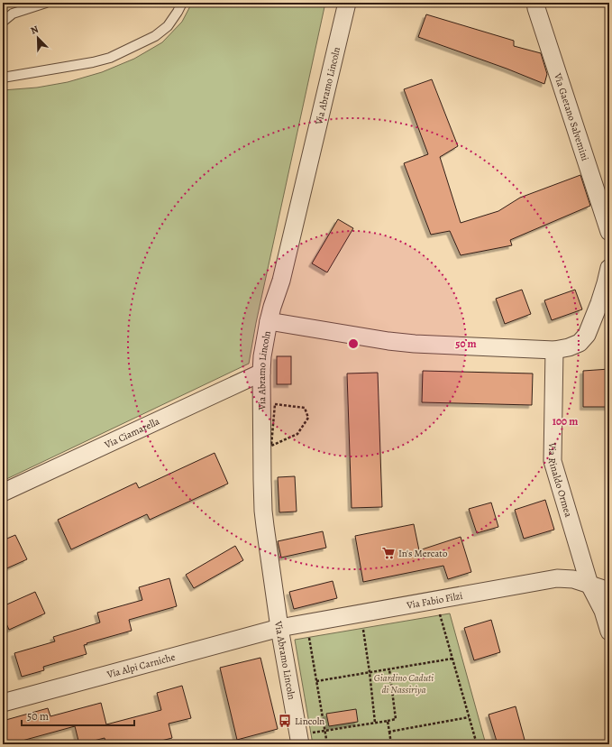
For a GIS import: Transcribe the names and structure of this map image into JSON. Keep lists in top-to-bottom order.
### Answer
{
  "streets": {
    "street": [
      "Via Abramo Lincoln",
      "Via Gaetano Salvemini",
      "Via Ciamarella",
      "Via Rinaldo Ormea",
      "Via Fabio Filzi",
      "Via Alpi Carniche"
    ]
  },
  "crossings": [
    ["Via Abramo Lincoln", "Via Ciamarella"],
    ["Via Abramo Lincoln", "Via Fabio Filzi"],
    ["Via Abramo Lincoln", "Via Alpi Carniche"],
    ["Via Rinaldo Ormea", "Via Fabio Filzi"],
    ["Via Fabio Filzi", "Via Alpi Carniche"]
  ],
  "parks": ["Giardino Caduti di Nassiriya"],
  "places": {
    "supermarket": ["In's Mercato"],
    "bus stop": ["Lincoln"]
  },
  "scale_bar": "50 m",
  "north": "top left",
  "rings": ["50 m", "100 m"]
}
